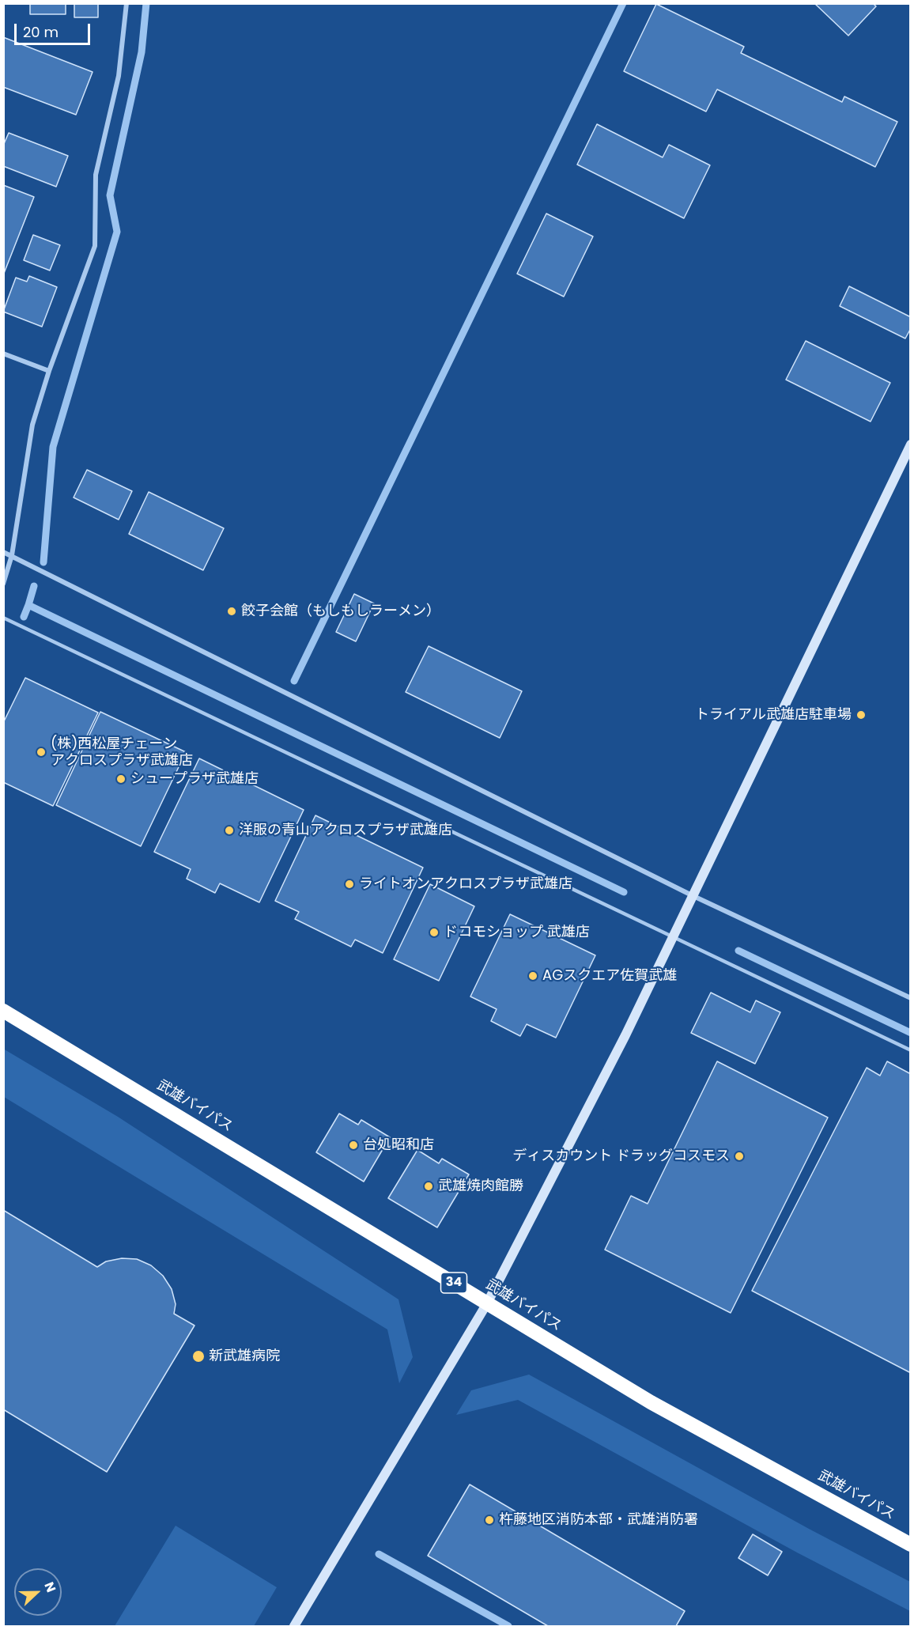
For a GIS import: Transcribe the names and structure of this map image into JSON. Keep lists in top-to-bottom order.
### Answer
{
  "streets": {
    "highway": ["武雄バイパス", "34"]
  },
  "places": [
    "餃子会館（もしもしラーメン）",
    "トライアル武雄店駐車場",
    "(株)西松屋チェーン アクロスプラザ武雄店",
    "シュープラザ武雄店",
    "洋服の青山アクロスプラザ武雄店",
    "ライトオンアクロスプラザ武雄店",
    "ドコモショップ 武雄店",
    "AGスクエア佐賀武雄",
    "台処昭和店",
    "ディスカウント ドラッグコスモス",
    "武雄焼肉館勝",
    "新武雄病院",
    "杵藤地区消防本部・武雄消防署"
  ],
  "scale_bar": "20 m",
  "north": "right"
}
